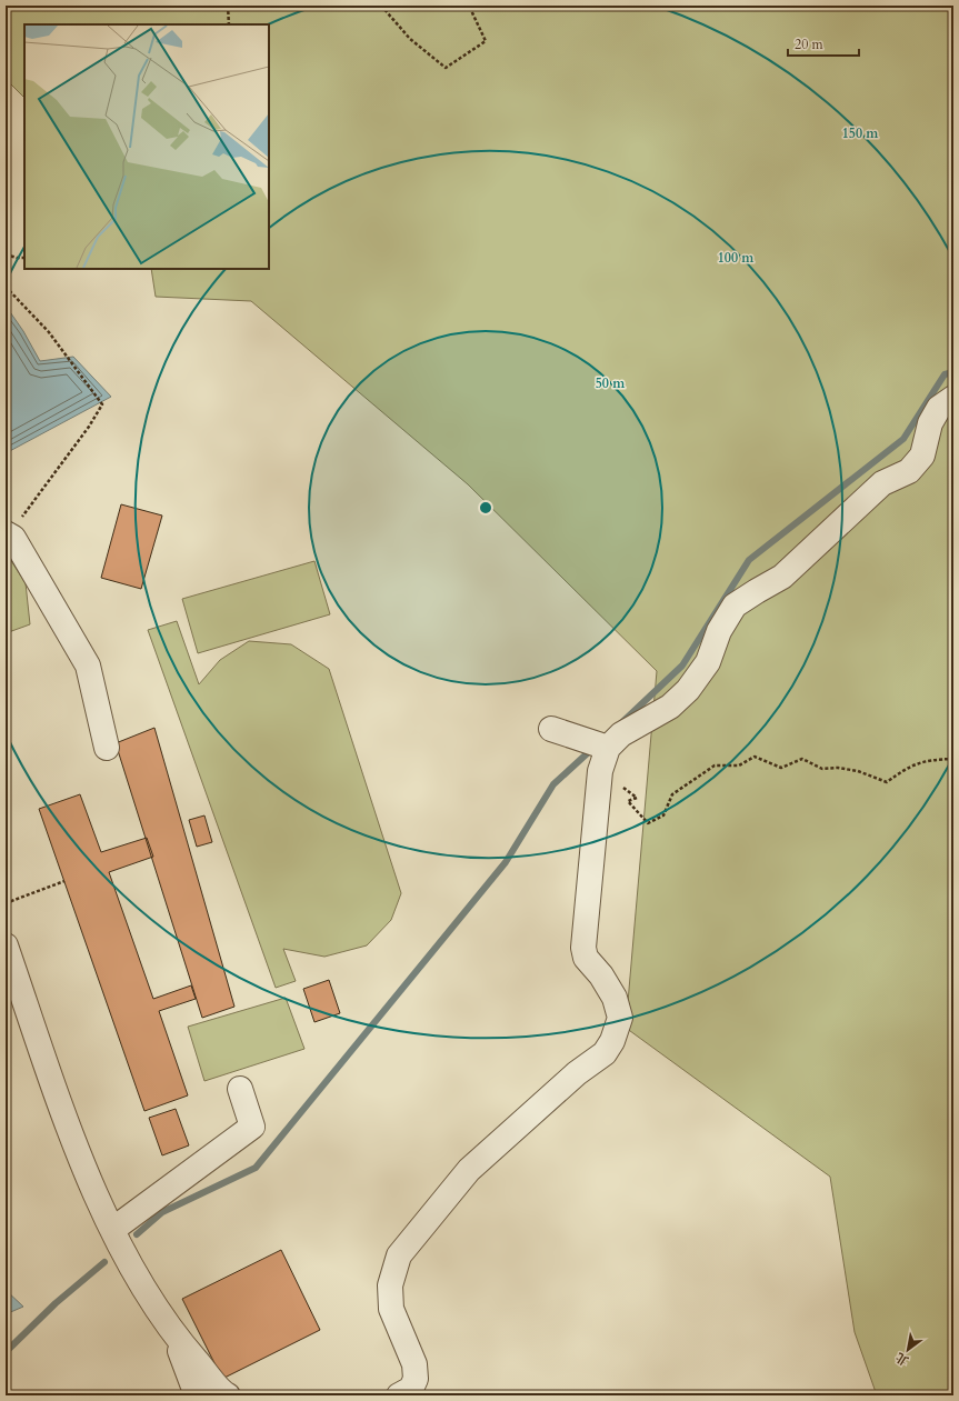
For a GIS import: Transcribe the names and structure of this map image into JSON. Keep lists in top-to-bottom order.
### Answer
{
  "scale_bar": "20 m",
  "north": "bottom left",
  "rings": ["150 m", "100 m", "50 m"]
}
